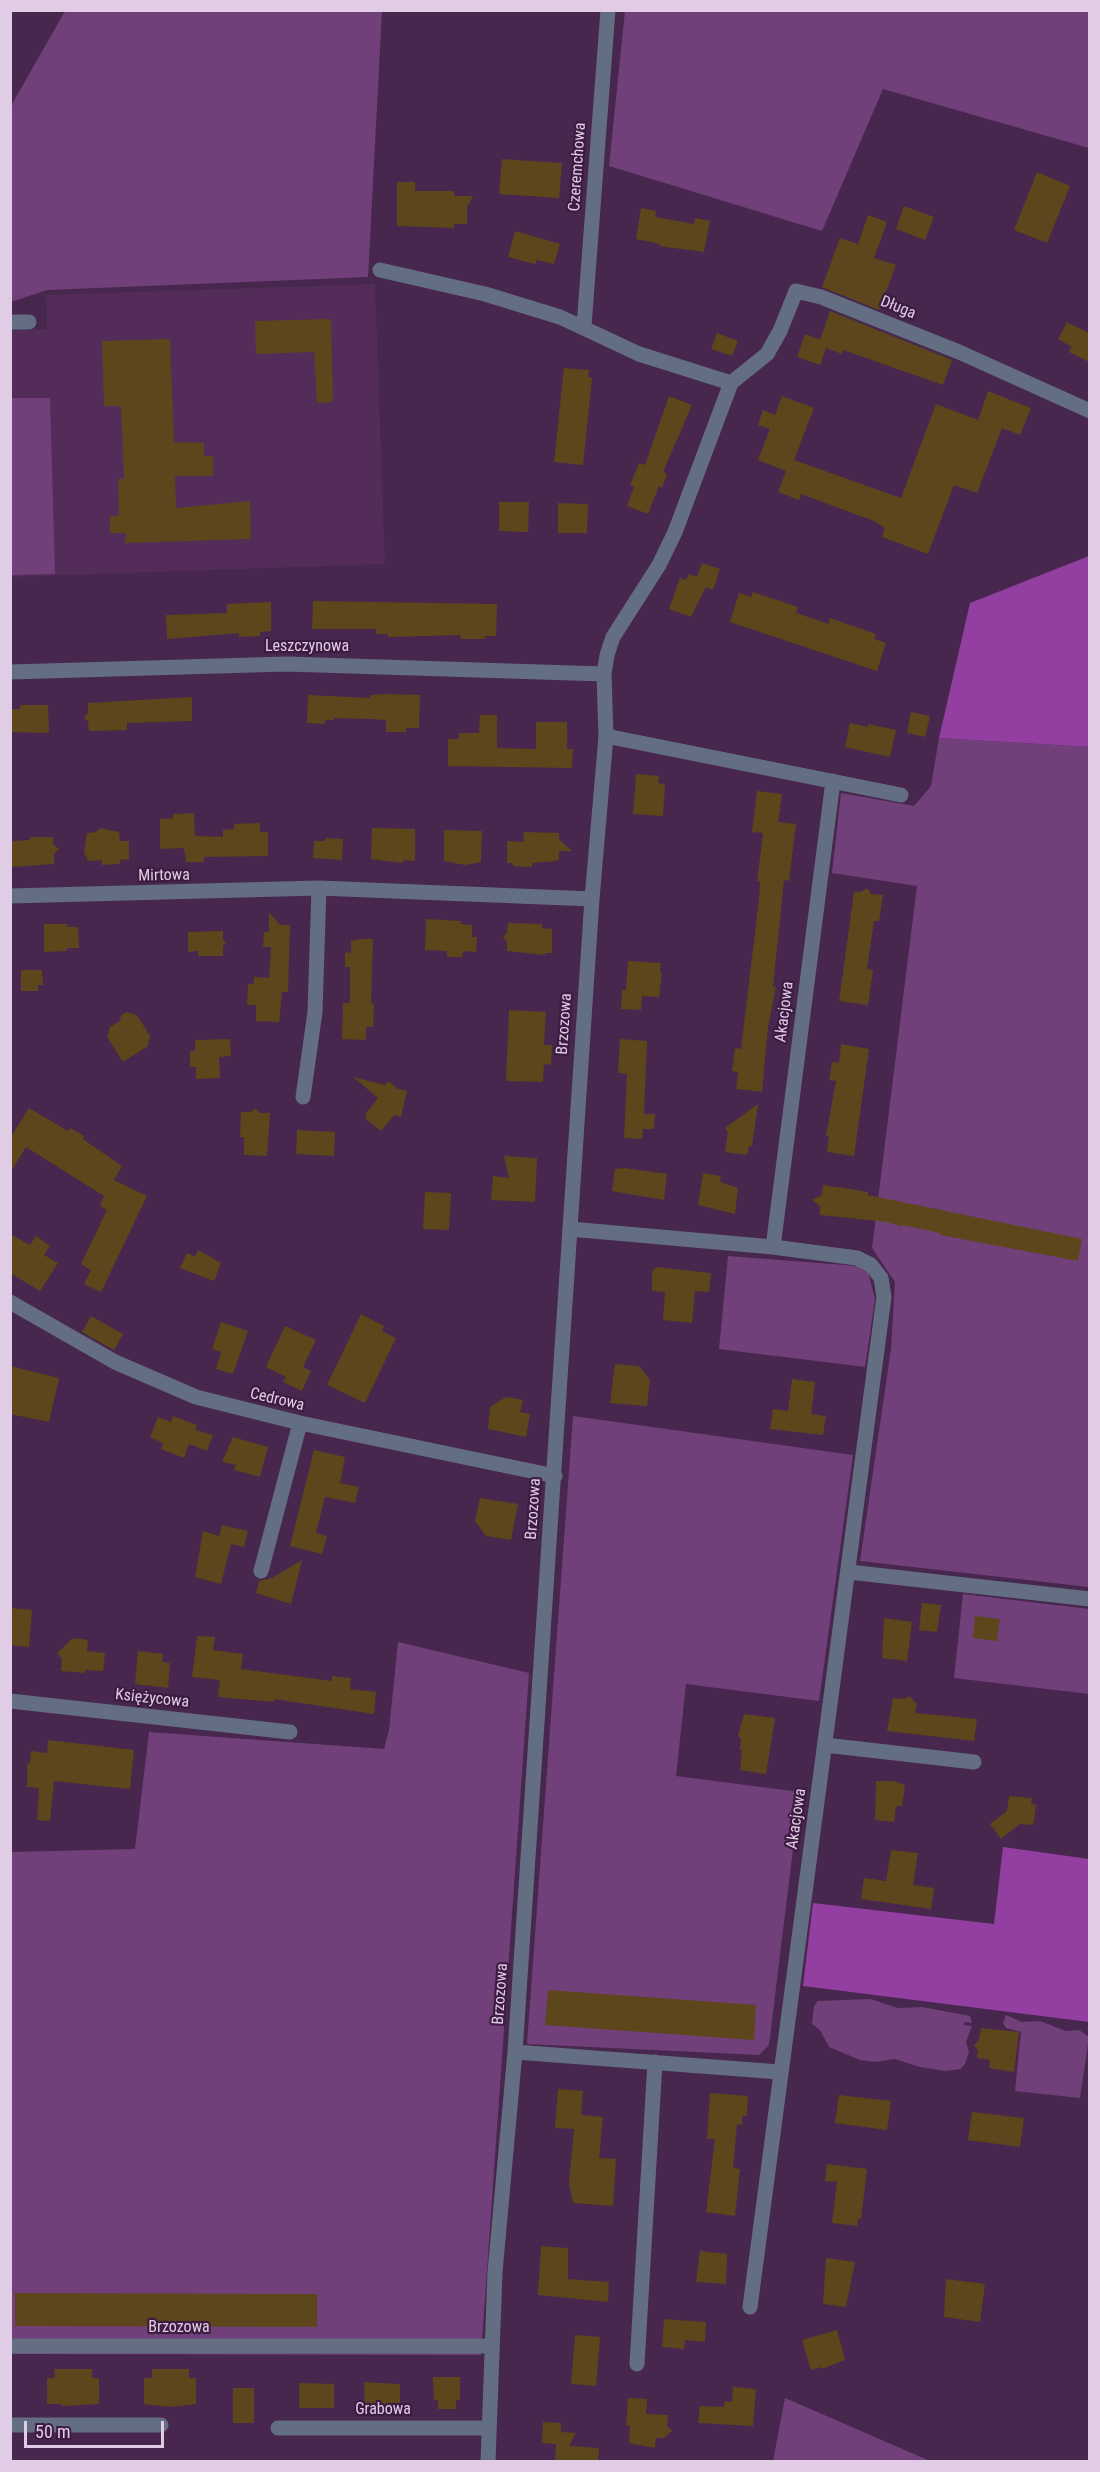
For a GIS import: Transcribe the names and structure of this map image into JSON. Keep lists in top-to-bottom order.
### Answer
{
  "streets": {
    "street": [
      "Czeremchowa",
      "Długa",
      "Leszczynowa",
      "Mirtowa",
      "Akacjowa",
      "Brzozowa",
      "Cedrowa",
      "Księżycowa",
      "Grabowa"
    ]
  },
  "crossings": [
    ["Leszczynowa", "Brzozowa"],
    ["Mirtowa", "Brzozowa"],
    ["Akacjowa", "Brzozowa"],
    ["Brzozowa", "Cedrowa"],
    ["Brzozowa", "Grabowa"]
  ],
  "scale_bar": "50 m"
}
